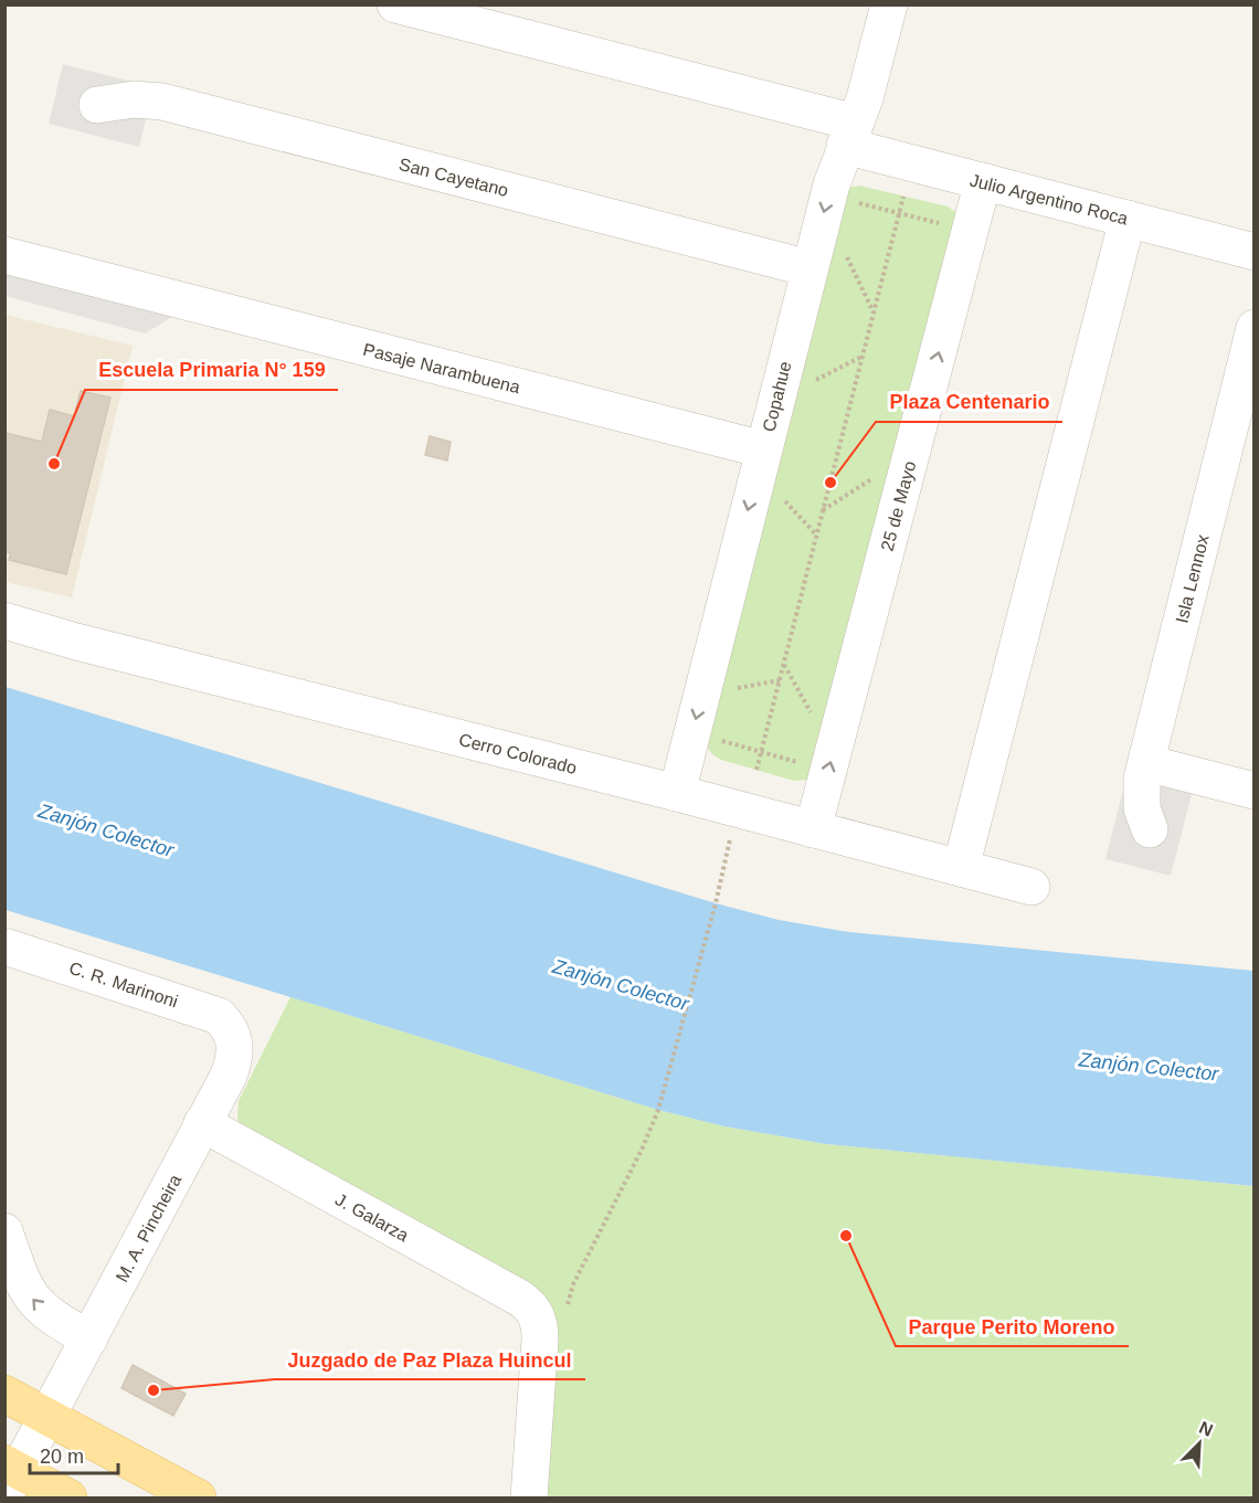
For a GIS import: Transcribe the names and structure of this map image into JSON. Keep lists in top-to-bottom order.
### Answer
{
  "streets": {
    "street": [
      "San Cayetano",
      "Julio Argentino Roca",
      "Pasaje Narambuena",
      "Copahue",
      "25 de Mayo",
      "Isla Lennox",
      "Cerro Colorado",
      "C. R. Marinoni",
      "J. Galarza",
      "M. A. Pincheira"
    ]
  },
  "crossings": [
    ["San Cayetano", "Copahue"],
    ["Julio Argentino Roca", "Copahue"],
    ["Julio Argentino Roca", "25 de Mayo"],
    ["Pasaje Narambuena", "Copahue"],
    ["Copahue", "Cerro Colorado"],
    ["25 de Mayo", "Cerro Colorado"],
    ["C. R. Marinoni", "M. A. Pincheira"],
    ["J. Galarza", "M. A. Pincheira"]
  ],
  "water": ["Zanjón Colector"],
  "places": [
    "Escuela Primaria N° 159",
    "Plaza Centenario",
    "Parque Perito Moreno",
    "Juzgado de Paz Plaza Huincul"
  ],
  "scale_bar": "20 m",
  "north": "top right"
}
